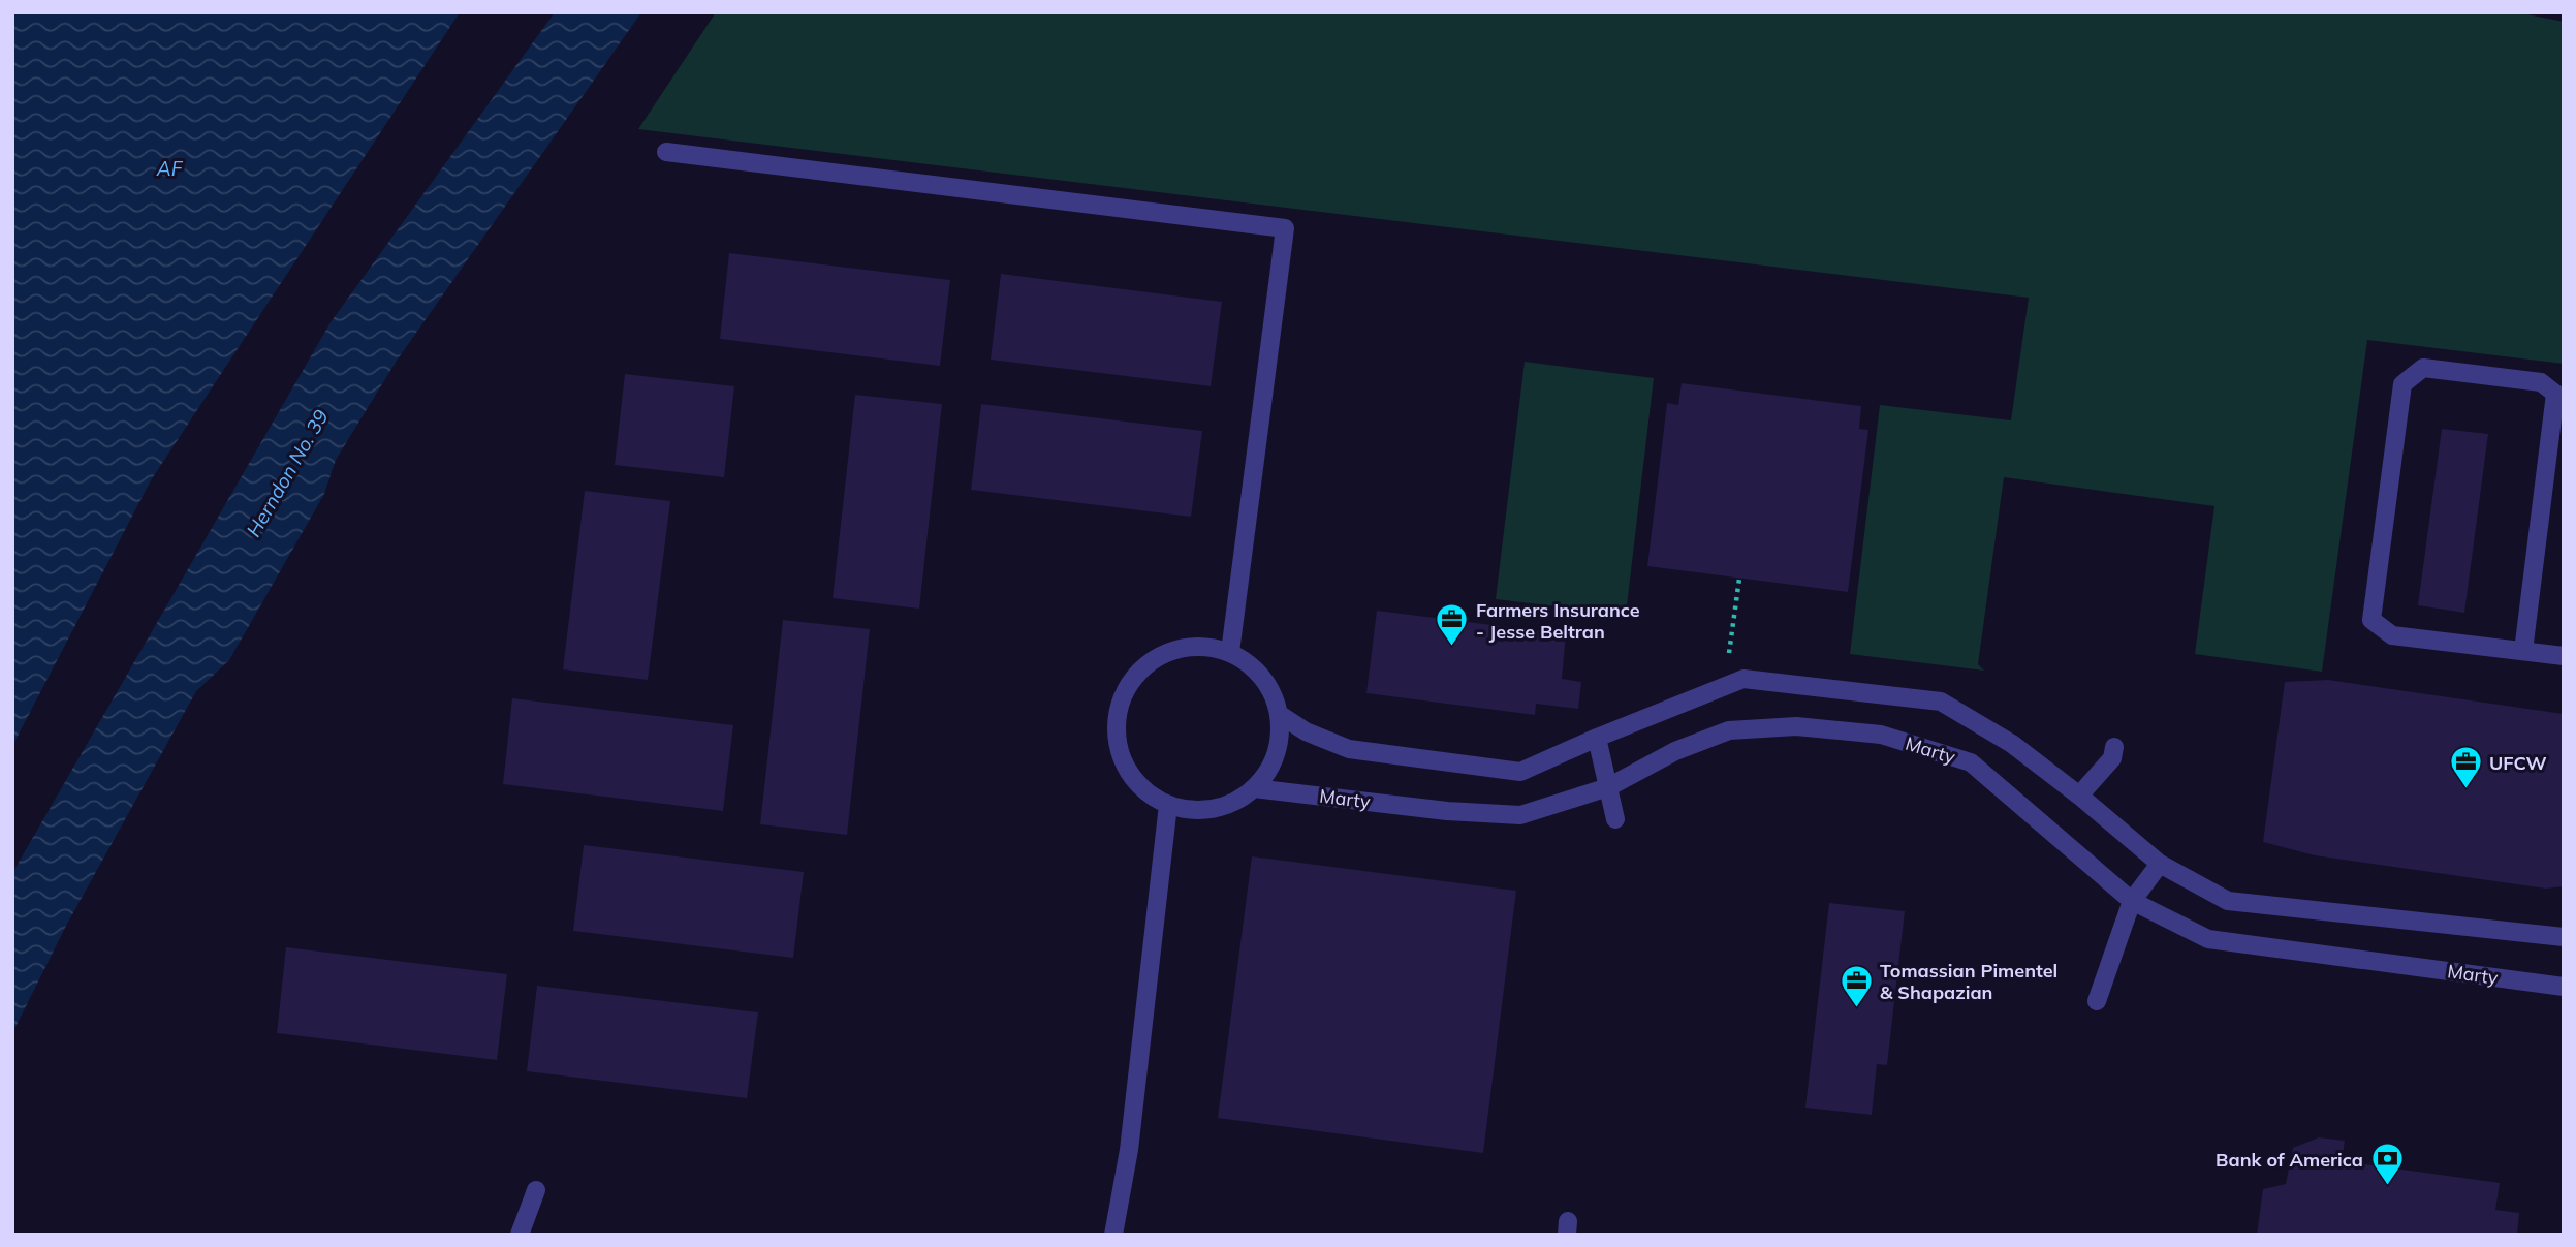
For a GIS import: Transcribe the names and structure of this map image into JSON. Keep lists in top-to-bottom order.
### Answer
{
  "streets": {
    "lane": ["Marty"]
  },
  "water": ["AF", "Herndon No. 39"],
  "places": {
    "office": ["Farmers Insurance - Jesse Beltran", "UFCW", "Tomassian Pimentel & Shapazian"],
    "bank": ["Bank of America"]
  }
}
